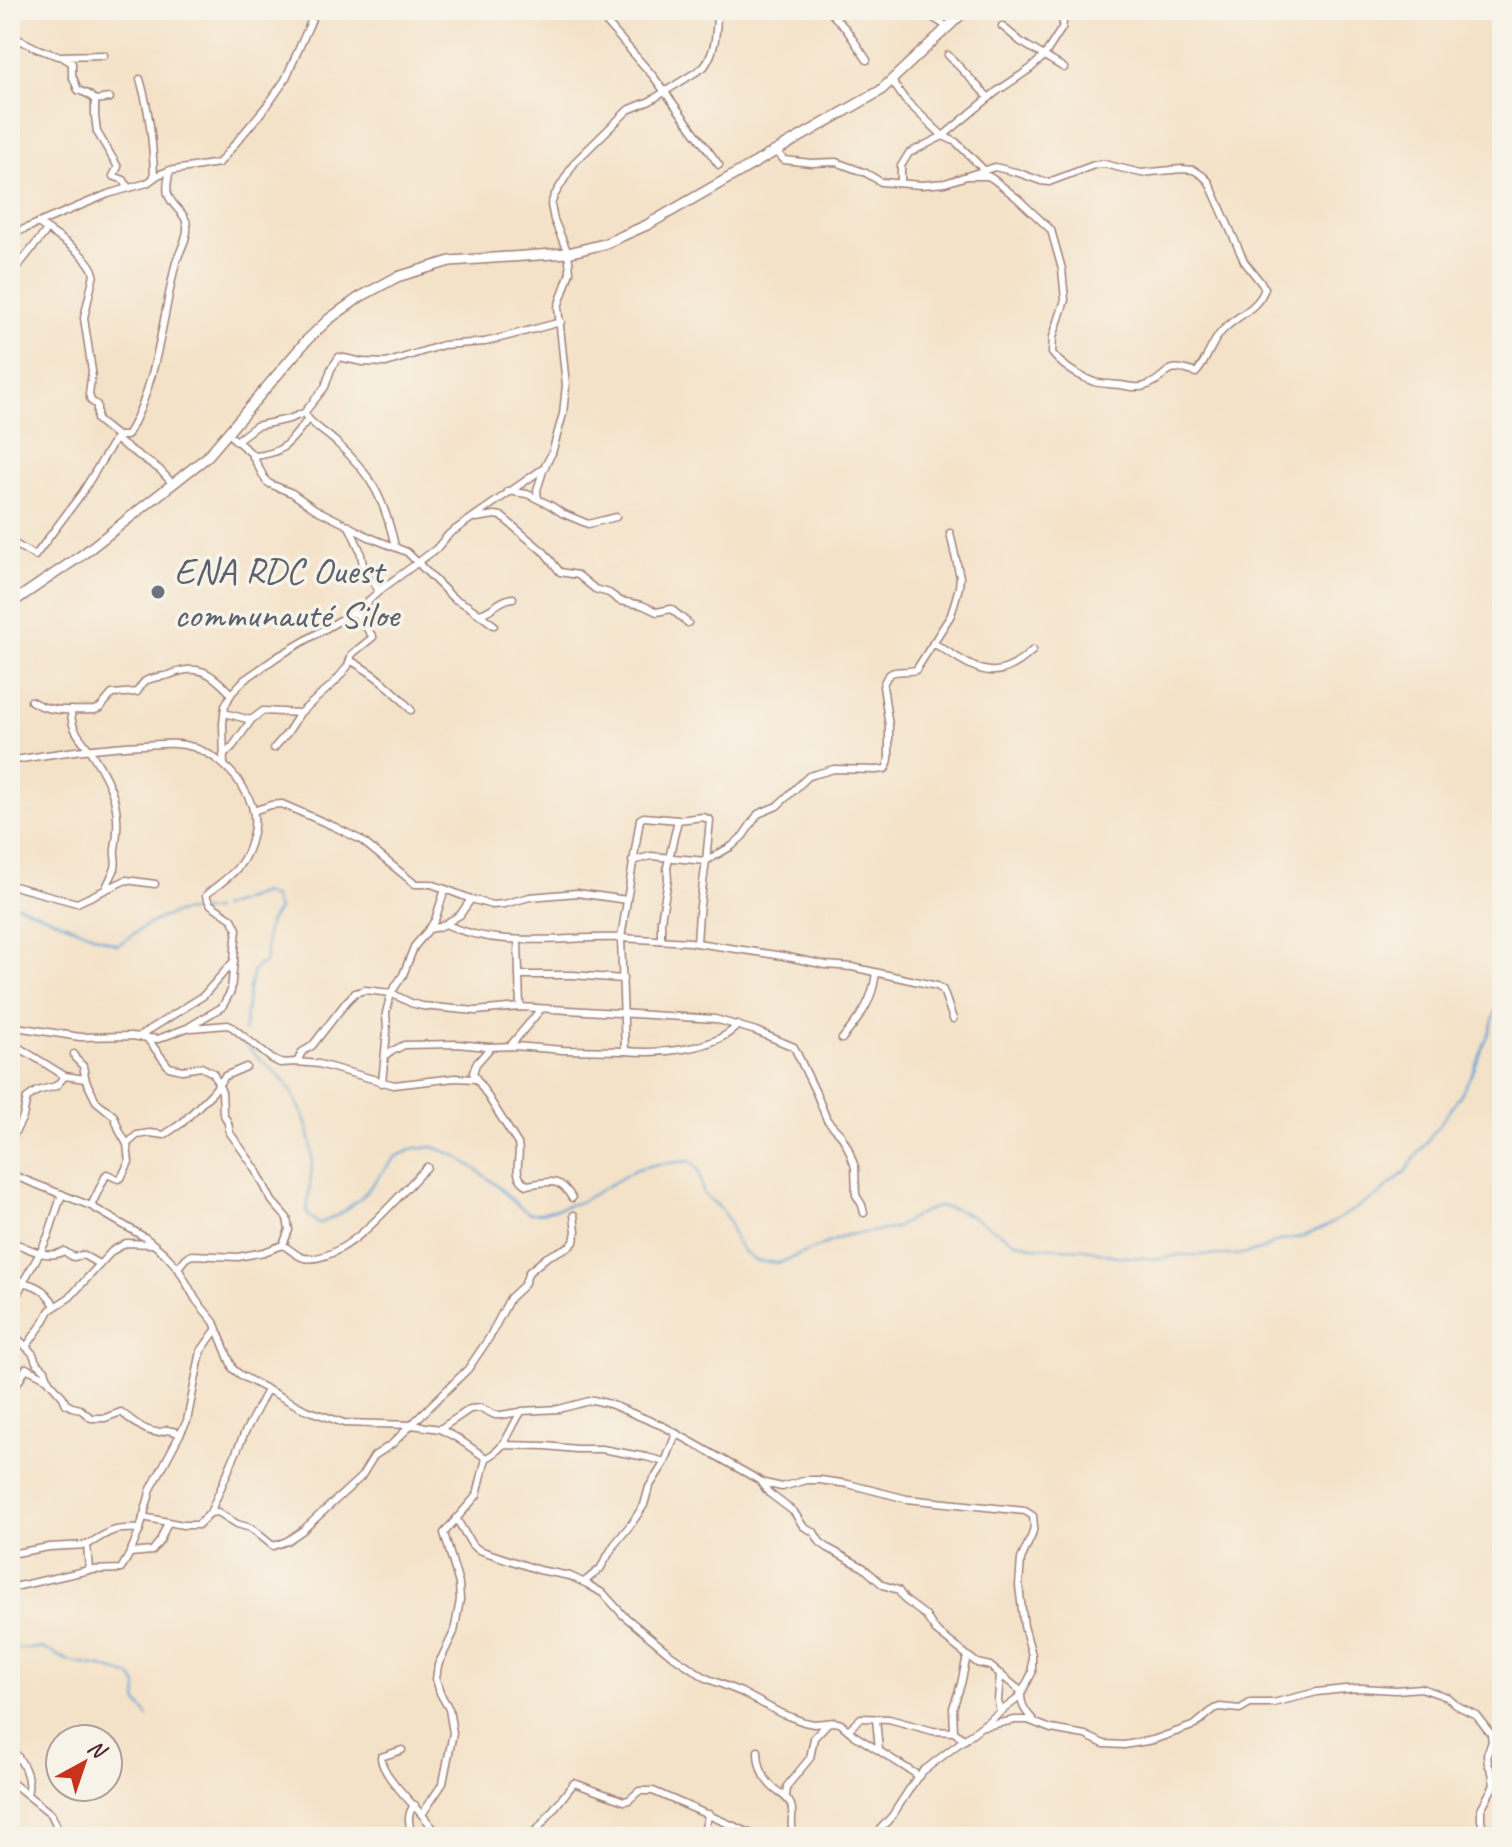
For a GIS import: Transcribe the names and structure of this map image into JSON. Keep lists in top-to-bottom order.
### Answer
{
  "places": ["ENA RDC Ouest communauté Siloe"],
  "north": "top right"
}
